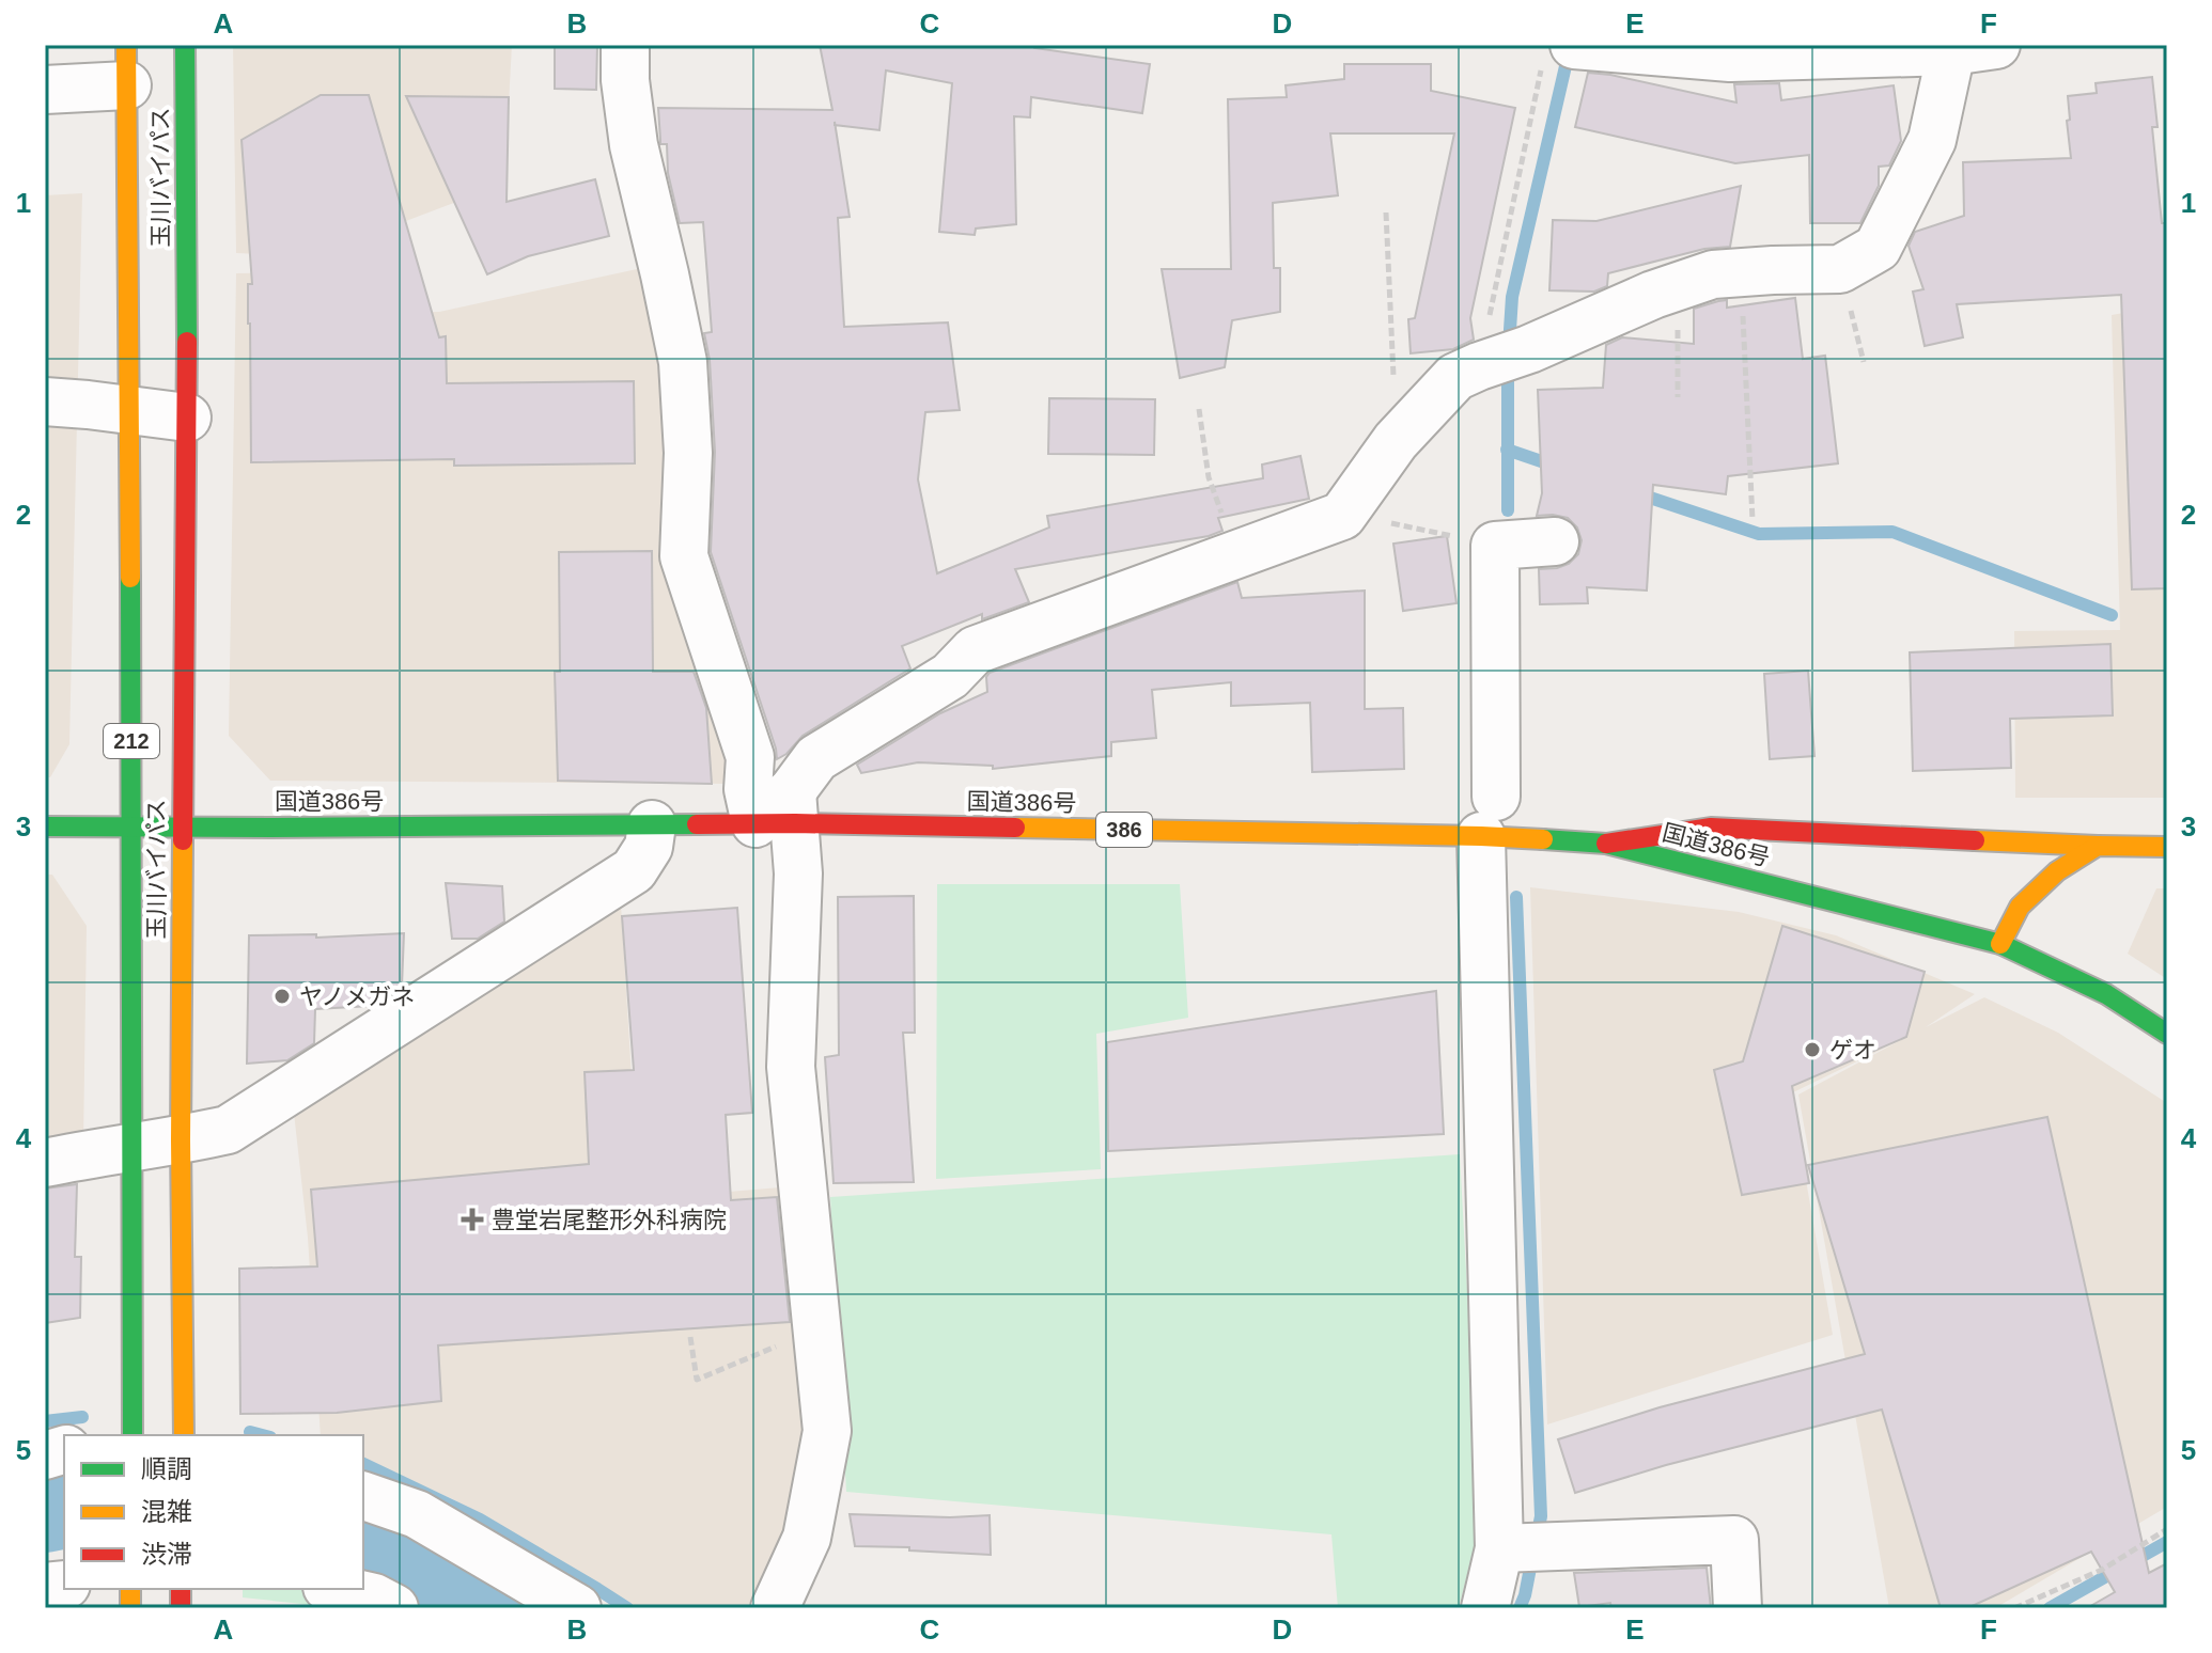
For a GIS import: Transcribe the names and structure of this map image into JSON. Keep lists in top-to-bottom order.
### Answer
{
  "streets": {
    "main road": [
      "玉川バイパス",
      "212",
      "国道386号",
      "386"
    ]
  },
  "crossings": [
    ["玉川バイパス", "国道386号"]
  ],
  "places": {
    "other": ["ヤノメガネ", "ゲオ"],
    "health": ["豊堂岩尾整形外科病院"]
  },
  "legend": ["順調", "混雑", "渋滞"],
  "grid": {
    "columns": [
      "A",
      "B",
      "C",
      "D",
      "E",
      "F"
    ],
    "rows": [
      "1",
      "2",
      "3",
      "4",
      "5"
    ]
  }
}
